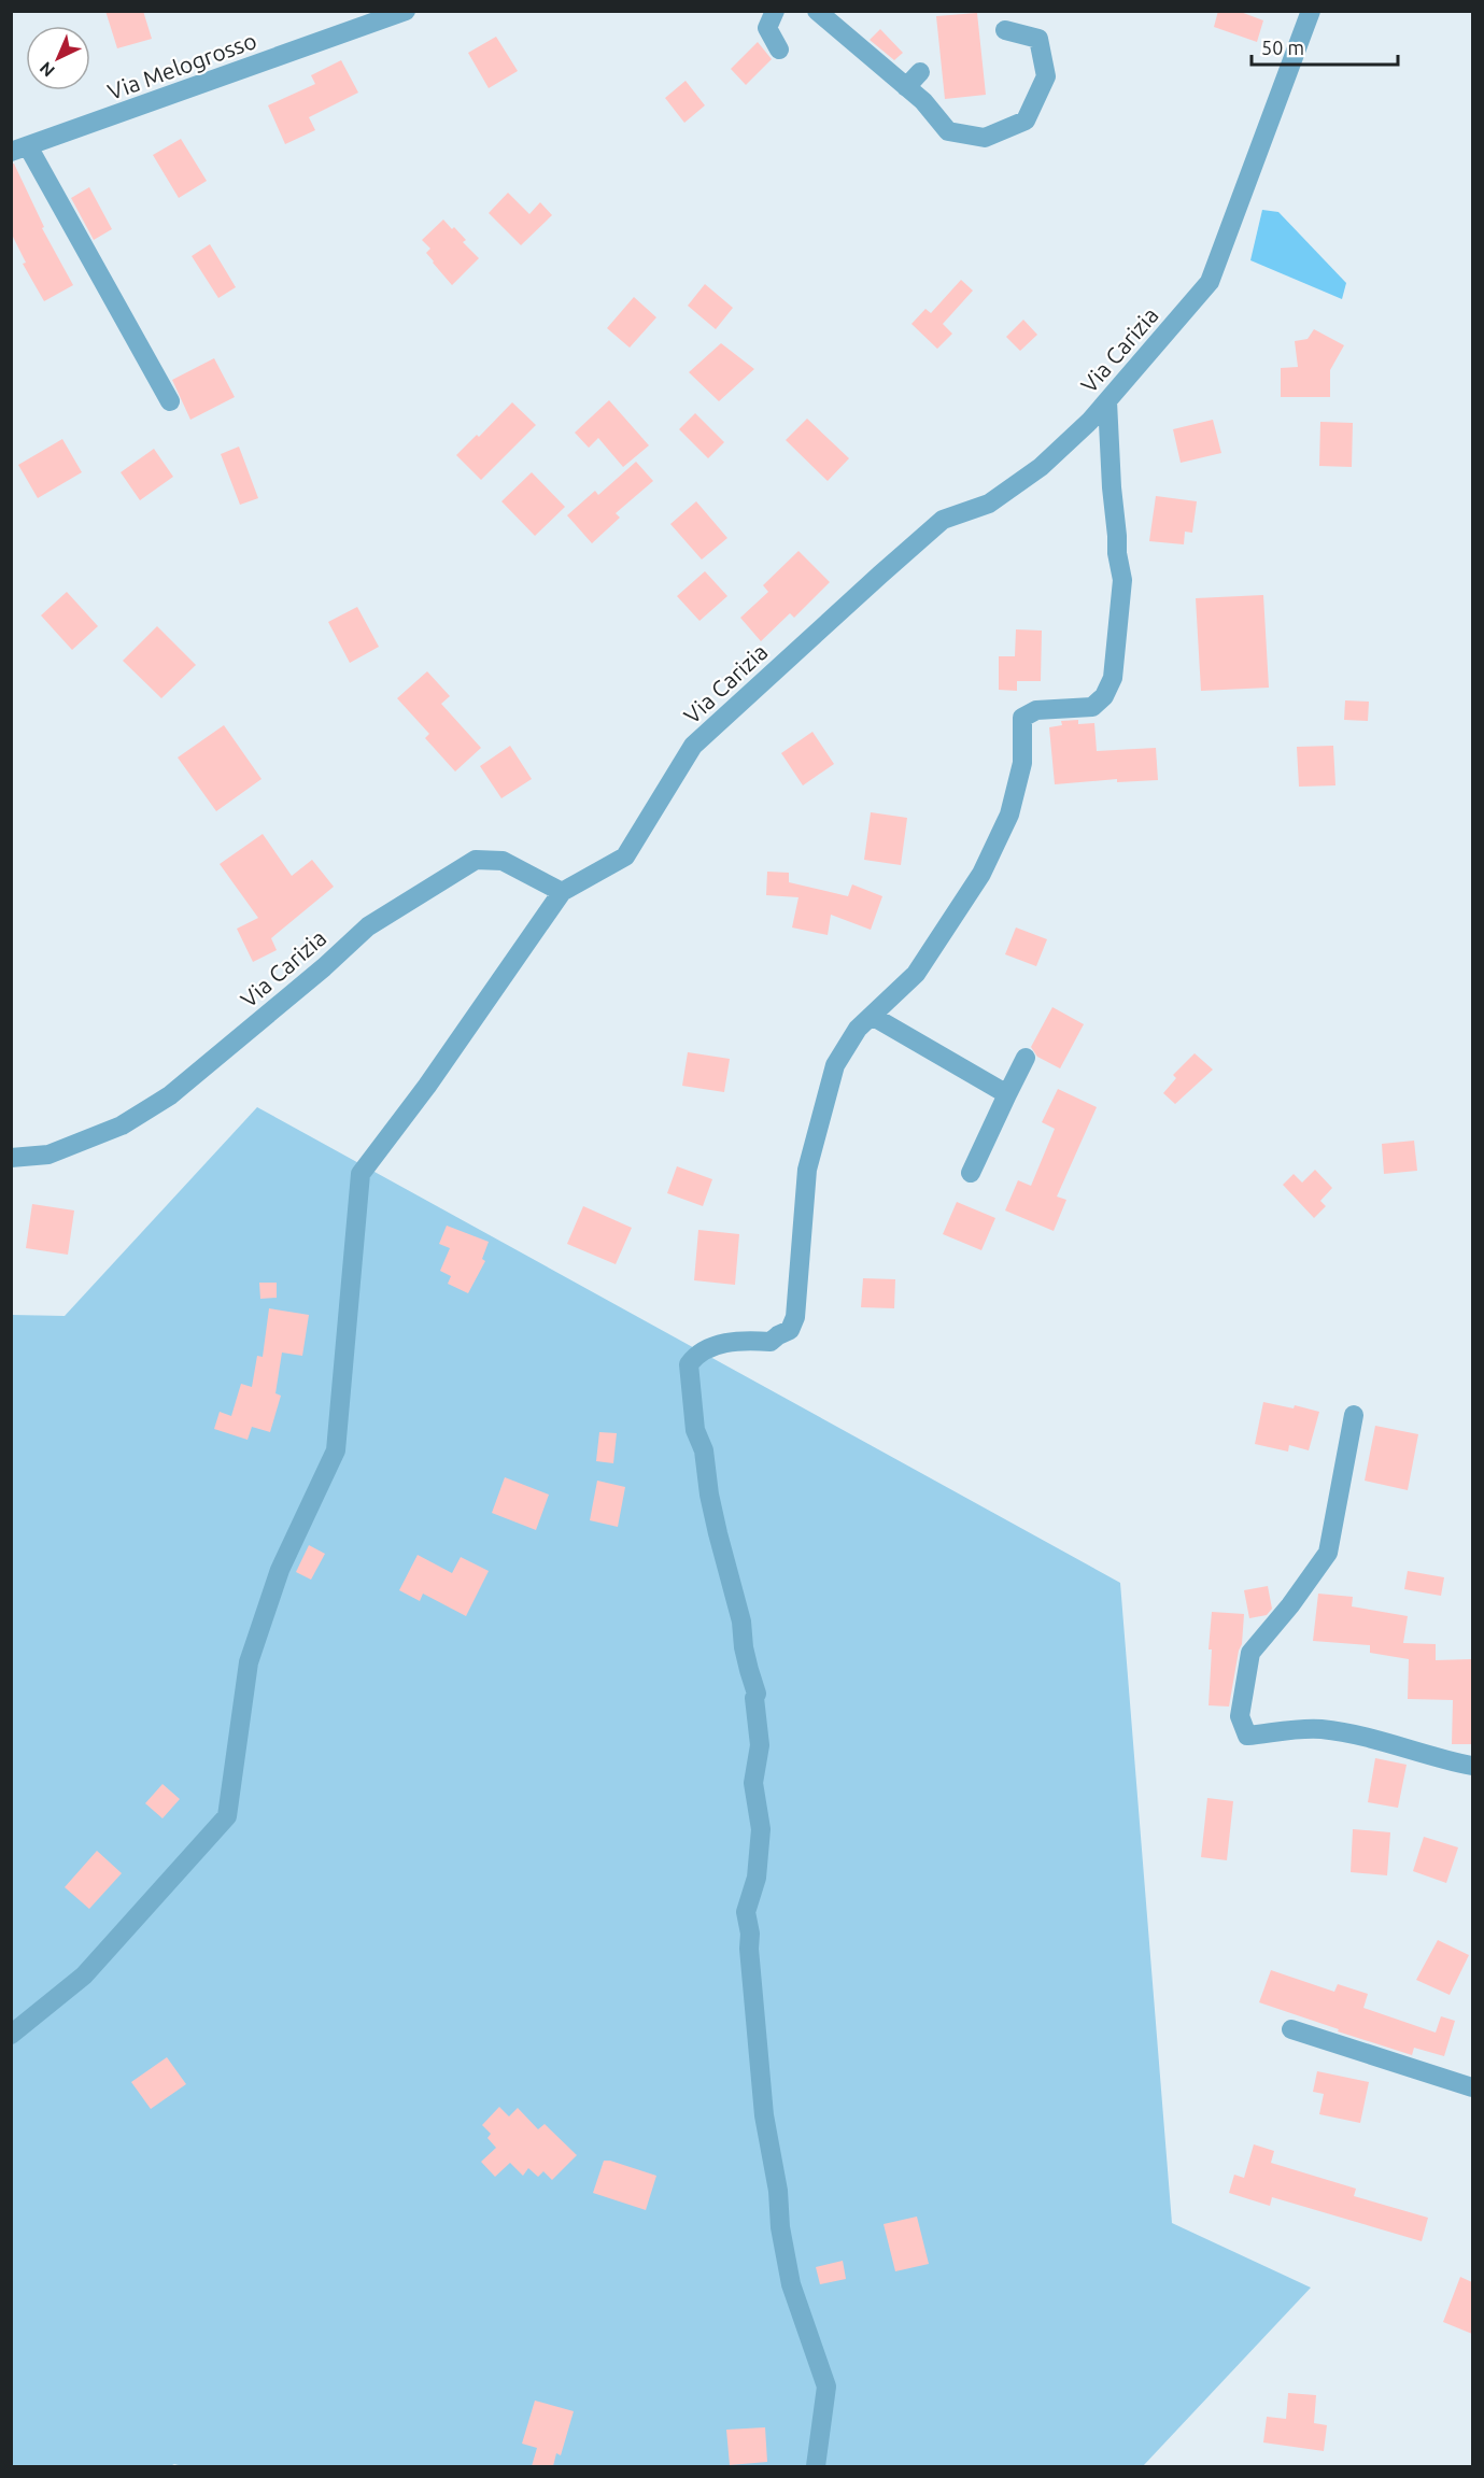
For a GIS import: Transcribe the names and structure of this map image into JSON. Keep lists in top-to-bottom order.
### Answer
{
  "streets": {
    "street": ["Via Melogrosso", "Via Carizia"]
  },
  "scale_bar": "50 m",
  "north": "bottom left"
}
